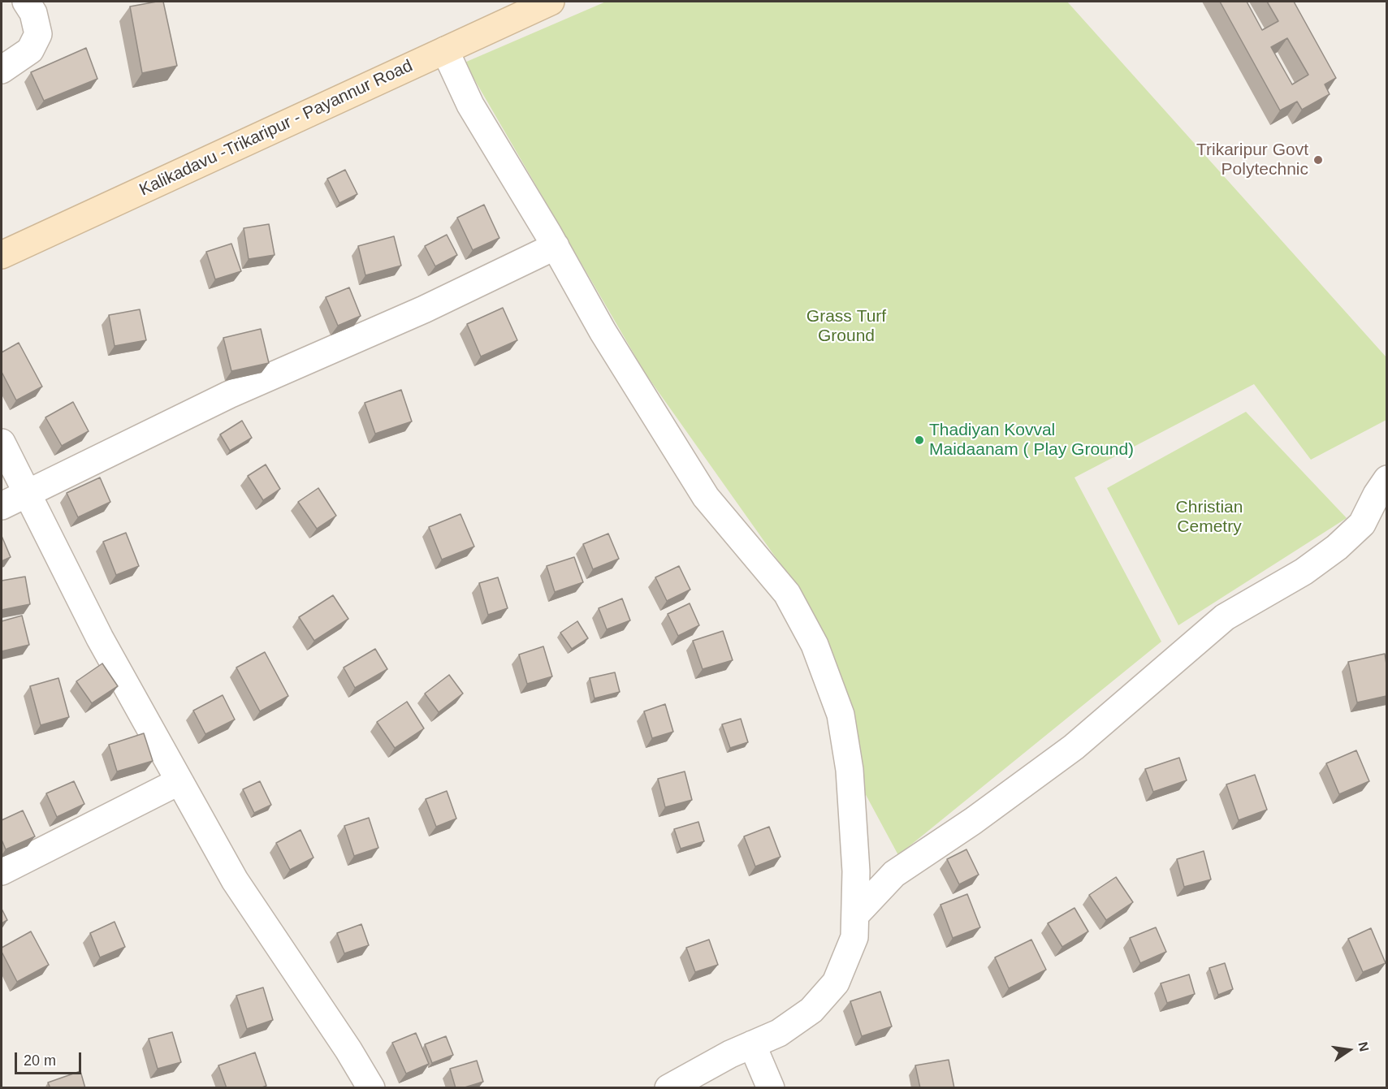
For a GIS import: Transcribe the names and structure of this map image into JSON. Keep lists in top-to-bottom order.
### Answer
{
  "streets": {
    "main road": ["Kalikadavu -Trikaripur - Payannur Road"]
  },
  "parks": ["Grass Turf Ground", "Christian Cemetry"],
  "places": ["Trikaripur Govt Polytechnic", "Thadiyan Kovval Maidaanam ( Play Ground)"],
  "scale_bar": "20 m",
  "north": "right"
}
